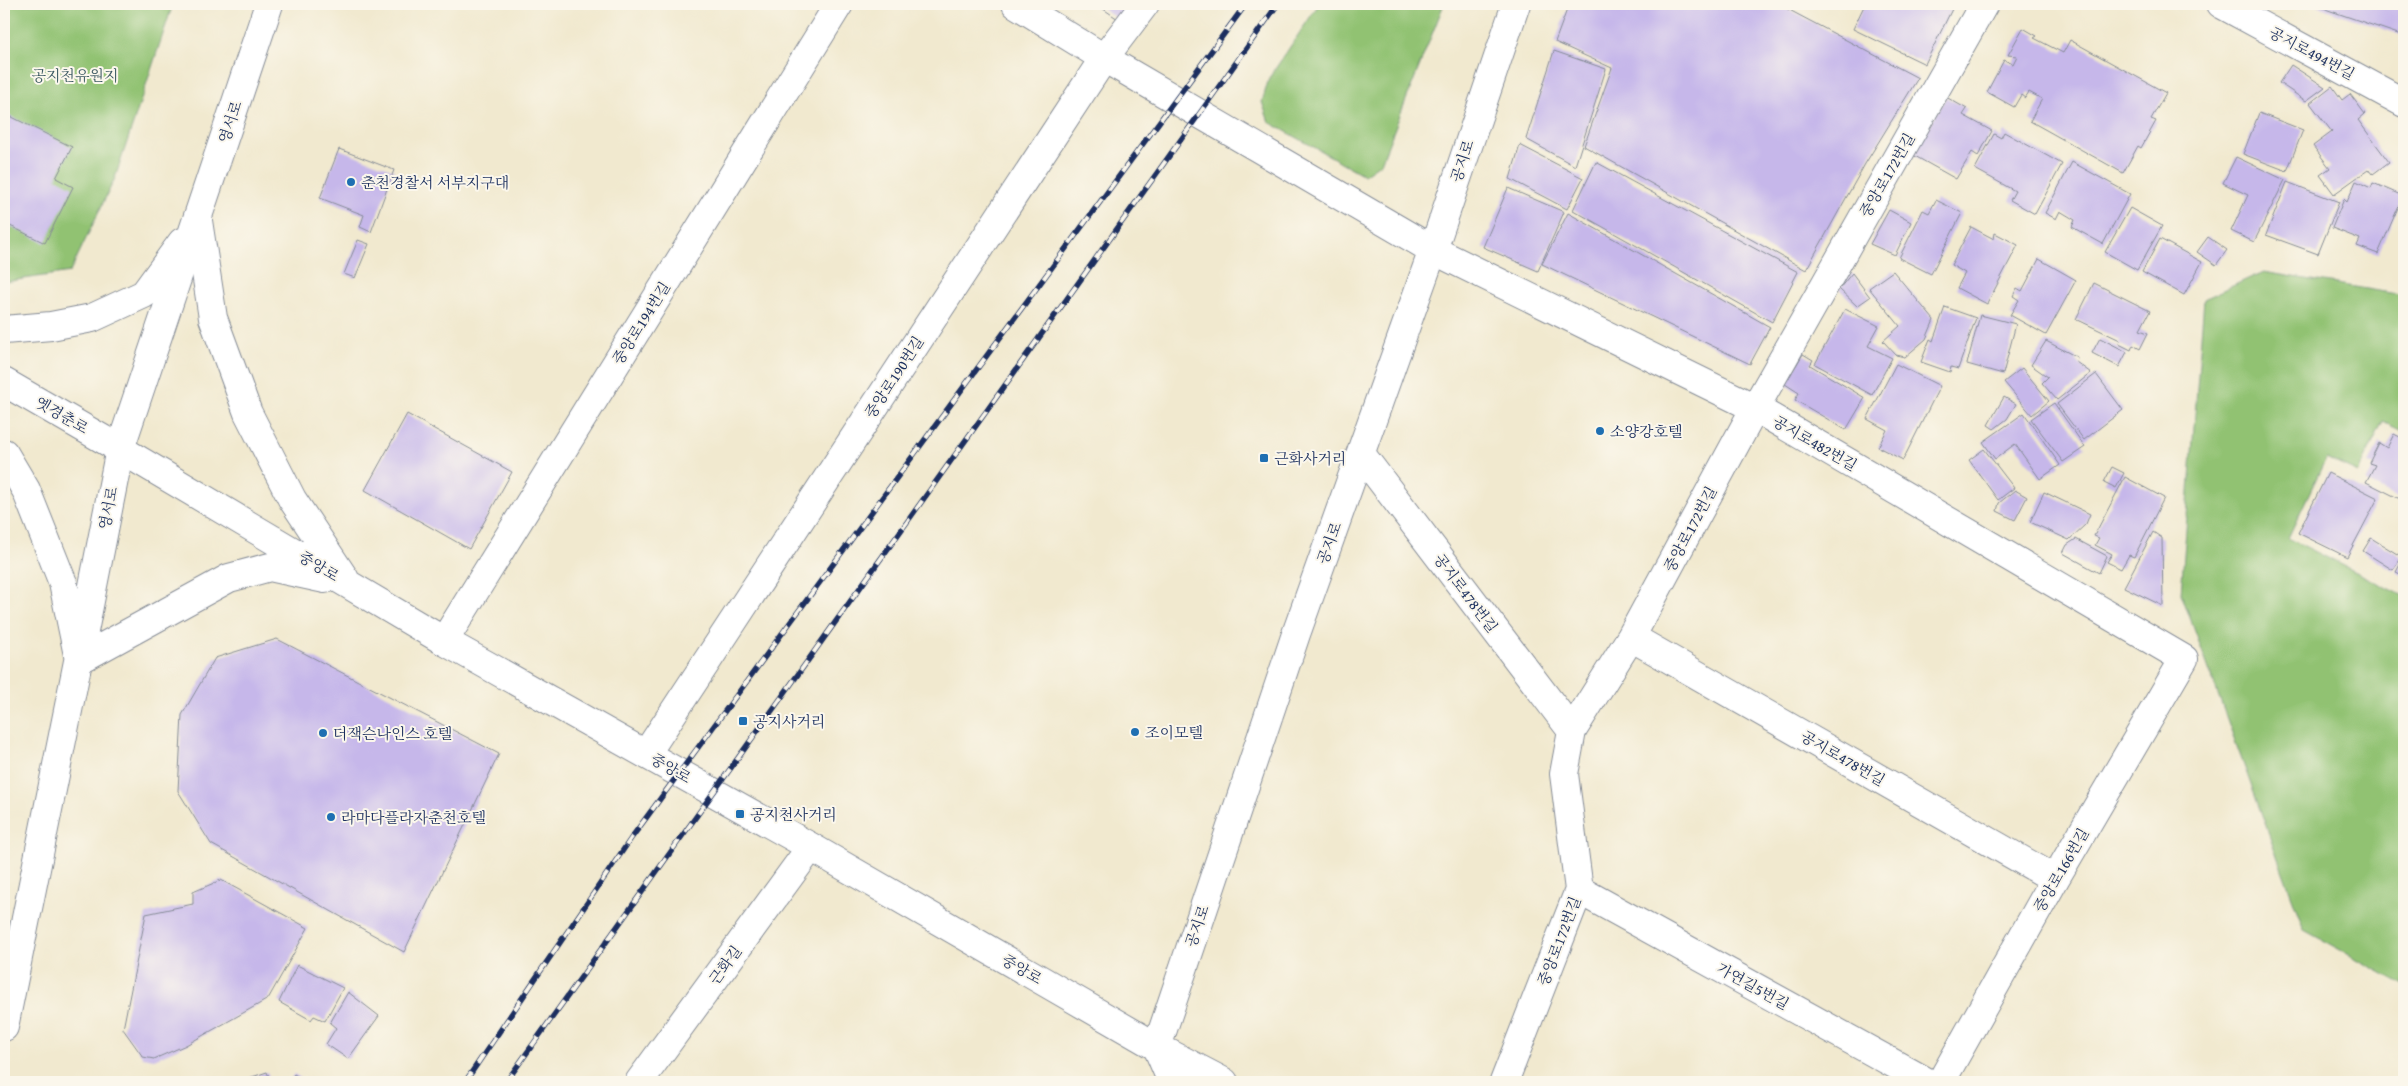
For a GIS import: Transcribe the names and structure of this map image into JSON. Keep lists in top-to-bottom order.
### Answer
{
  "streets": {
    "street": [
      "공지로494번길",
      "영서로",
      "공지로",
      "중앙로172번길",
      "중앙로194번길",
      "중앙로190번길",
      "옛경춘로",
      "공지로482번길",
      "중앙로",
      "공지로478번길",
      "중앙로166번길",
      "근화길",
      "가연길5번길"
    ]
  },
  "crossings": [
    ["영서로", "옛경춘로"],
    ["영서로", "중앙로"],
    ["공지로", "공지로482번길"],
    ["공지로", "중앙로"],
    ["공지로", "공지로478번길"],
    ["중앙로172번길", "공지로482번길"],
    ["중앙로172번길", "공지로478번길"],
    ["중앙로172번길", "가연길5번길"],
    ["중앙로194번길", "중앙로"],
    ["중앙로190번길", "공지로482번길"],
    ["중앙로190번길", "중앙로"],
    ["옛경춘로", "중앙로"],
    ["공지로482번길", "중앙로166번길"],
    ["중앙로", "근화길"],
    ["공지로478번길", "중앙로166번길"]
  ],
  "parks": ["공지천유원지"],
  "places": {
    "other": [
      "춘천경찰서 서부지구대",
      "소양강호텔",
      "조이모텔",
      "더잭슨나인스 호텔",
      "라마다플라자춘천호텔"
    ],
    "transit": ["근화사거리", "공지사거리", "공지천사거리"]
  }
}
